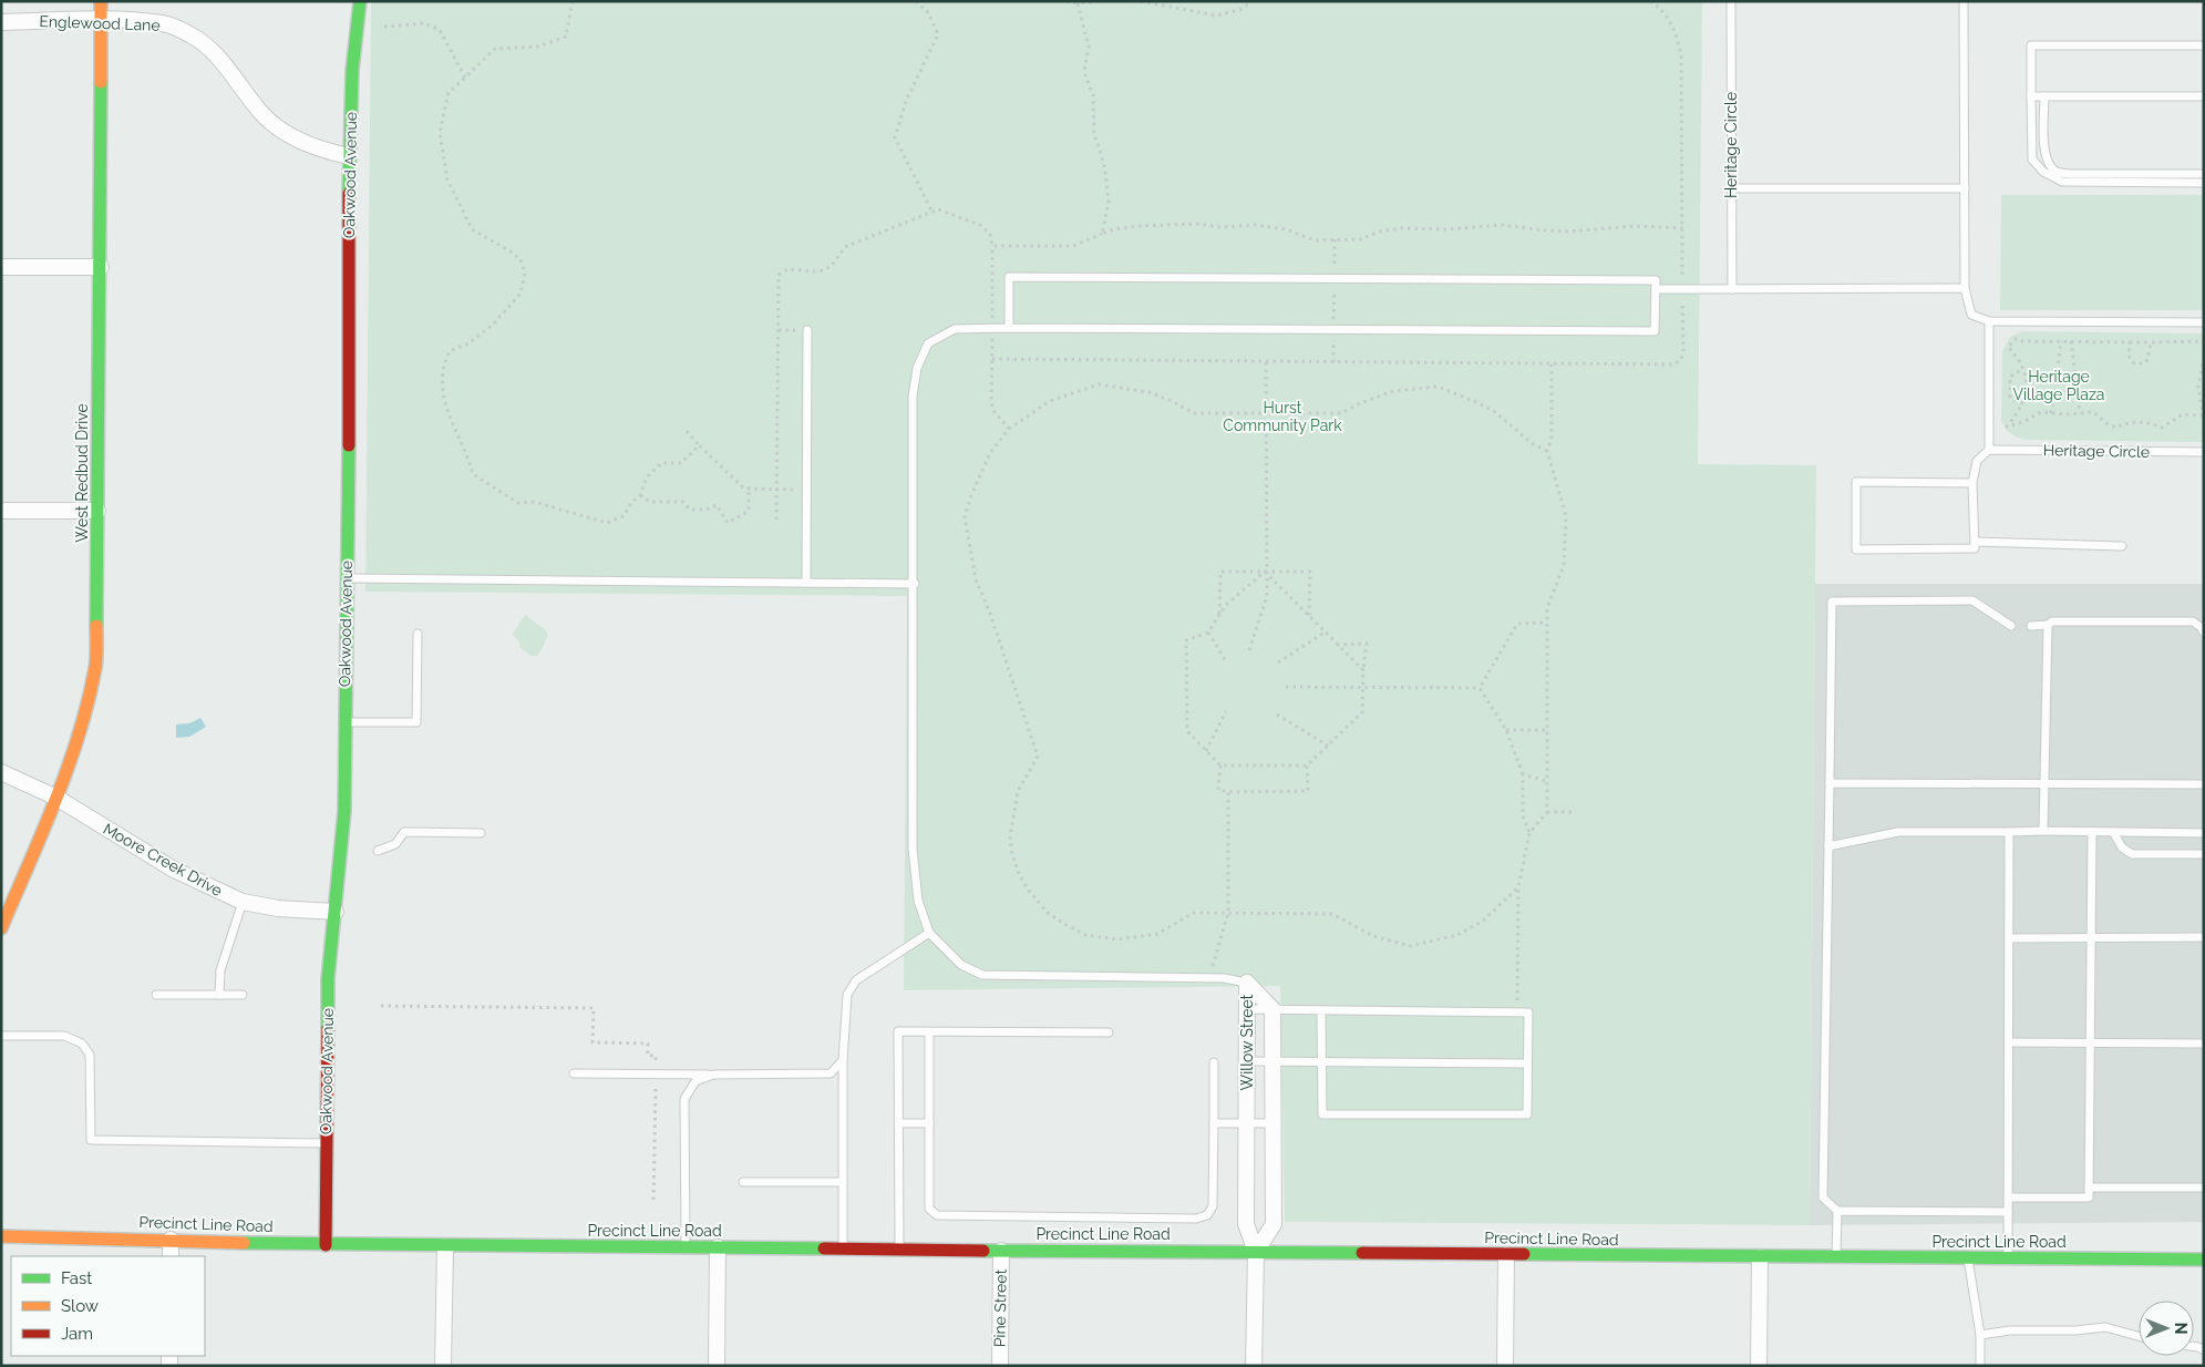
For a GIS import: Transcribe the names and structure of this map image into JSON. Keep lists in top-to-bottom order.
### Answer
{
  "streets": {
    "main road": ["Oakwood Avenue", "West Redbud Drive", "Precinct Line Road"],
    "street": [
      "Englewood Lane",
      "Moore Creek Drive",
      "Willow Street",
      "Pine Street"
    ],
    "lane": ["Heritage Circle"]
  },
  "crossings": [
    ["Englewood Lane", "Oakwood Avenue"],
    ["Englewood Lane", "West Redbud Drive"],
    ["Oakwood Avenue", "Moore Creek Drive"],
    ["Oakwood Avenue", "Precinct Line Road"],
    ["West Redbud Drive", "Moore Creek Drive"],
    ["Willow Street", "Precinct Line Road"],
    ["Precinct Line Road", "Pine Street"]
  ],
  "parks": ["Heritage Village Plaza", "Hurst Community Park"],
  "legend": ["Fast", "Slow", "Jam"],
  "north": "right"
}
